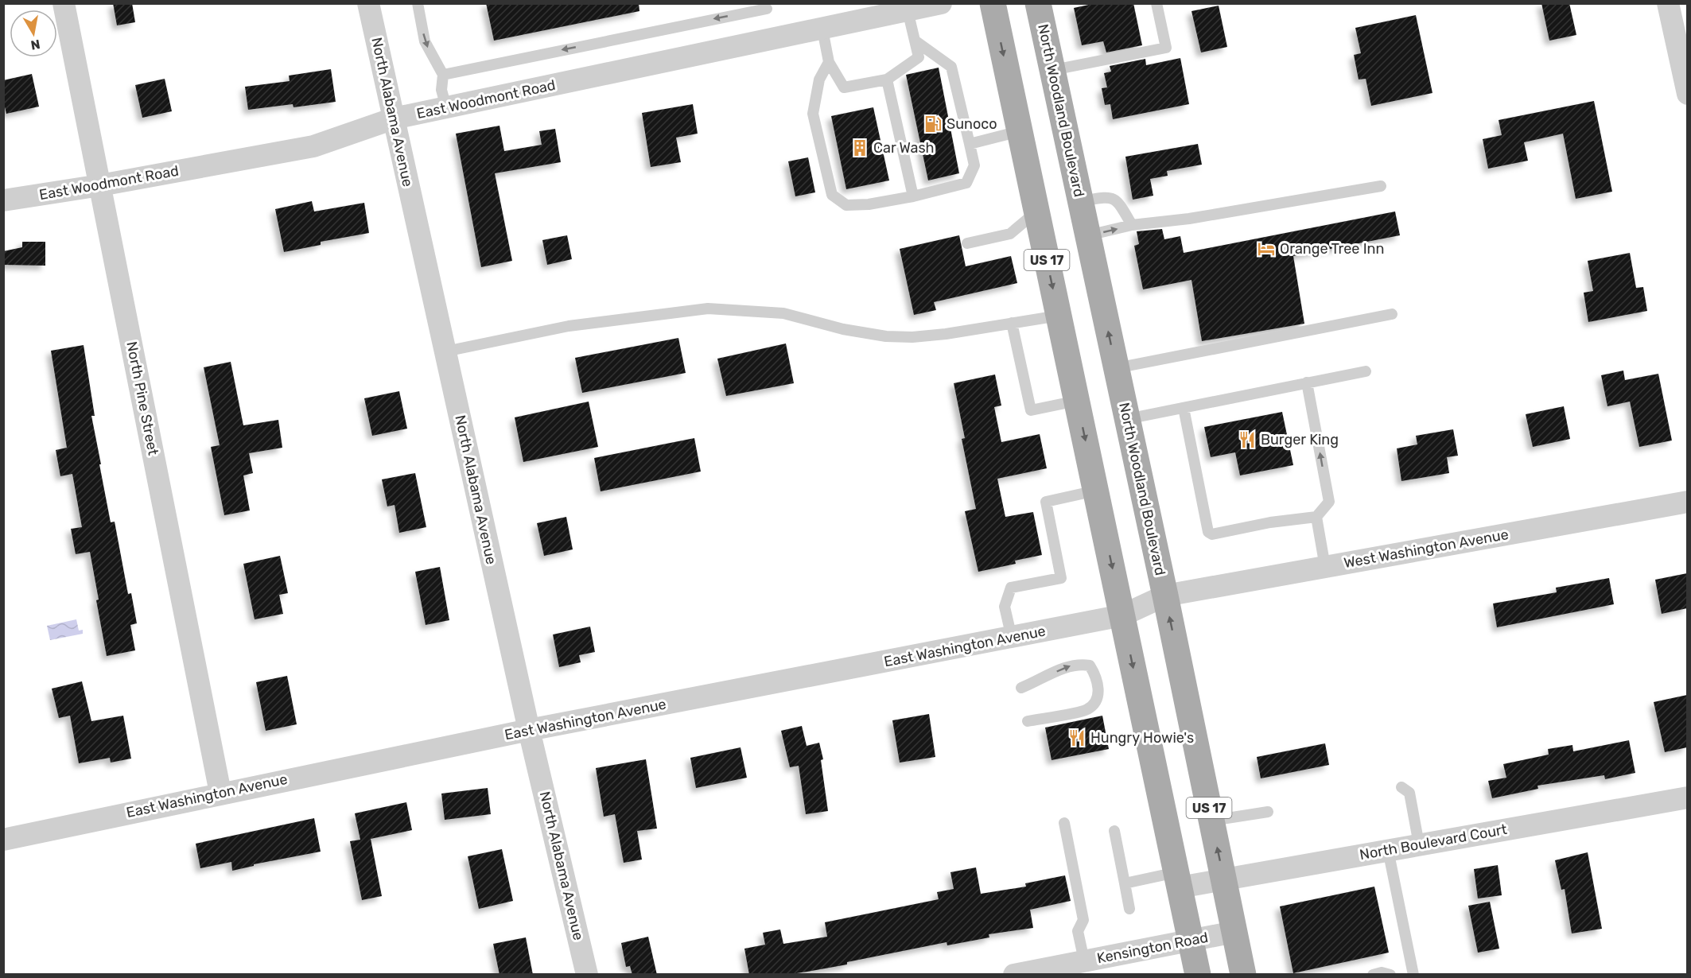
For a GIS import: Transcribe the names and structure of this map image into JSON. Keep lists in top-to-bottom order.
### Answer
{
  "streets": {
    "main road": ["North Woodland Boulevard", "US 17"],
    "street": [
      "East Woodmont Road",
      "North Alabama Avenue",
      "North Pine Street",
      "West Washington Avenue",
      "East Washington Avenue",
      "North Boulevard Court",
      "Kensington Road"
    ]
  },
  "crossings": [
    ["East Woodmont Road", "North Alabama Avenue"],
    ["East Woodmont Road", "North Pine Street"],
    ["North Woodland Boulevard", "West Washington Avenue"],
    ["North Woodland Boulevard", "East Washington Avenue"],
    ["North Woodland Boulevard", "North Boulevard Court"],
    ["North Woodland Boulevard", "Kensington Road"],
    ["North Alabama Avenue", "East Washington Avenue"],
    ["US 17", "East Washington Avenue"],
    ["US 17", "North Boulevard Court"],
    ["US 17", "Kensington Road"],
    ["North Pine Street", "East Washington Avenue"],
    ["West Washington Avenue", "East Washington Avenue"]
  ],
  "places": {
    "fuel station": ["Sunoco"],
    "building": ["Car Wash"],
    "hotel": ["Orange Tree Inn"],
    "restaurant": ["Burger King", "Hungry Howie's"]
  },
  "north": "bottom"
}
